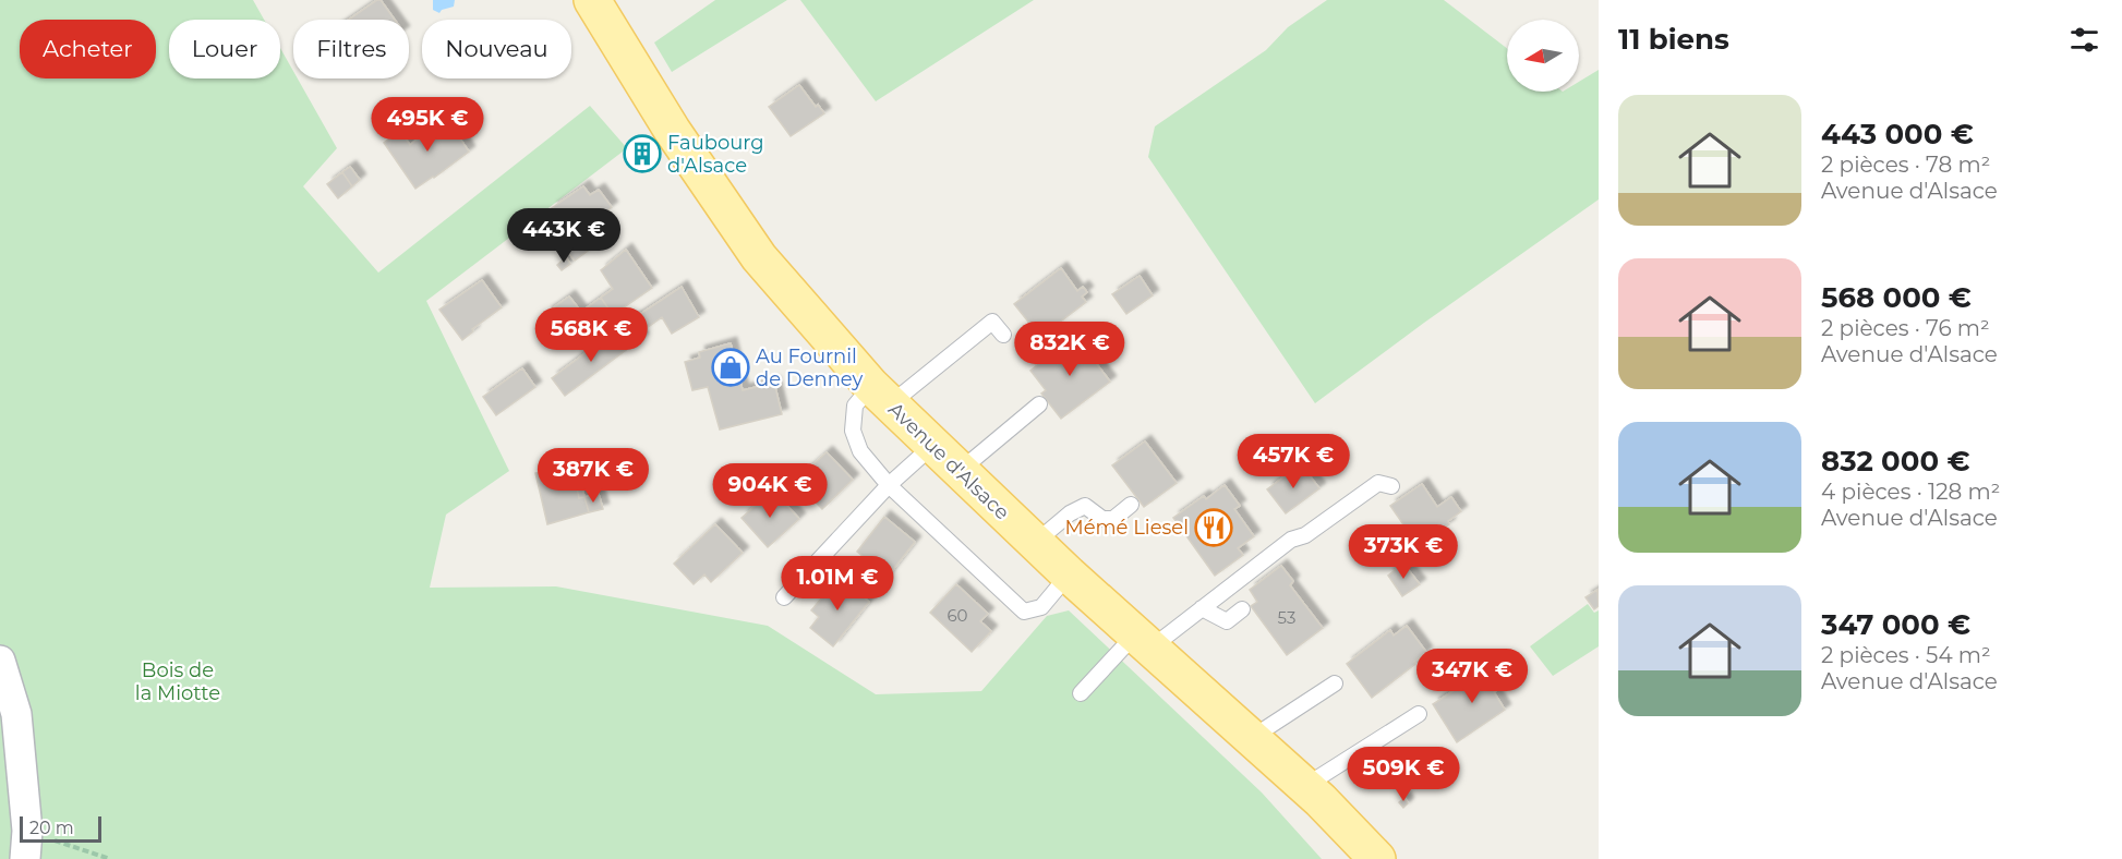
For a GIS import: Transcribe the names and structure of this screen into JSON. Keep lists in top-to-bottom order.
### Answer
{
  "streets": {
    "main road": ["Avenue d'Alsace"]
  },
  "parks": ["Bois de la Miotte"],
  "places": {
    "building": ["Faubourg d'Alsace"],
    "shop": ["Au Fournil de Denney"],
    "restaurant": ["Mémé Liesel"]
  },
  "house_numbers": ["60", "53"],
  "scale_bar": "20 m",
  "north": "left",
  "page": {
    "heading": "11 biens",
    "chip": [
      "Acheter",
      "Louer",
      "Filtres",
      "Nouveau"
    ],
    "list": [
      {
        "name": "443 000 €",
        "note": "2 pièces · 78 m² · Avenue d'Alsace"
      },
      {
        "name": "568 000 €",
        "note": "2 pièces · 76 m² · Avenue d'Alsace"
      },
      {
        "name": "832 000 €",
        "note": "4 pièces · 128 m² · Avenue d'Alsace"
      },
      {
        "name": "347 000 €",
        "note": "2 pièces · 54 m² · Avenue d'Alsace"
      }
    ],
    "price": [
      "495K €",
      "443K €",
      "568K €",
      "832K €",
      "457K €",
      "387K €",
      "904K €",
      "373K €",
      "1.01M €",
      "347K €",
      "509K €"
    ],
    "scale": "20 m"
  }
}
